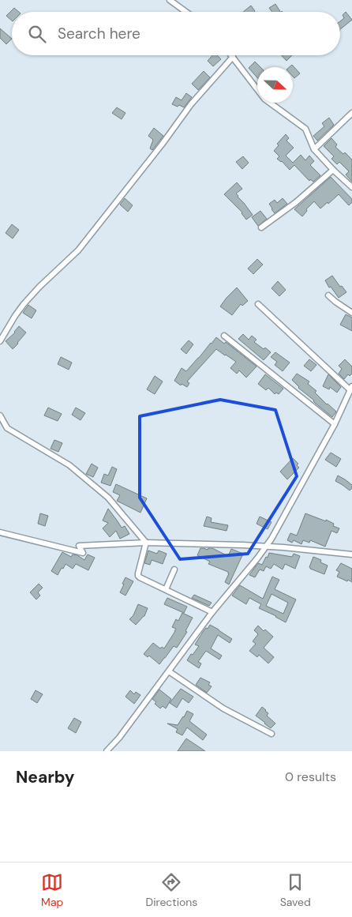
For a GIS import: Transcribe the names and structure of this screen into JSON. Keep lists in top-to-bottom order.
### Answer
{
  "north": "right",
  "page": {
    "search": "Search here",
    "heading": ["Nearby", "0 results"],
    "nav": ["Map", "Directions", "Saved"]
  }
}
